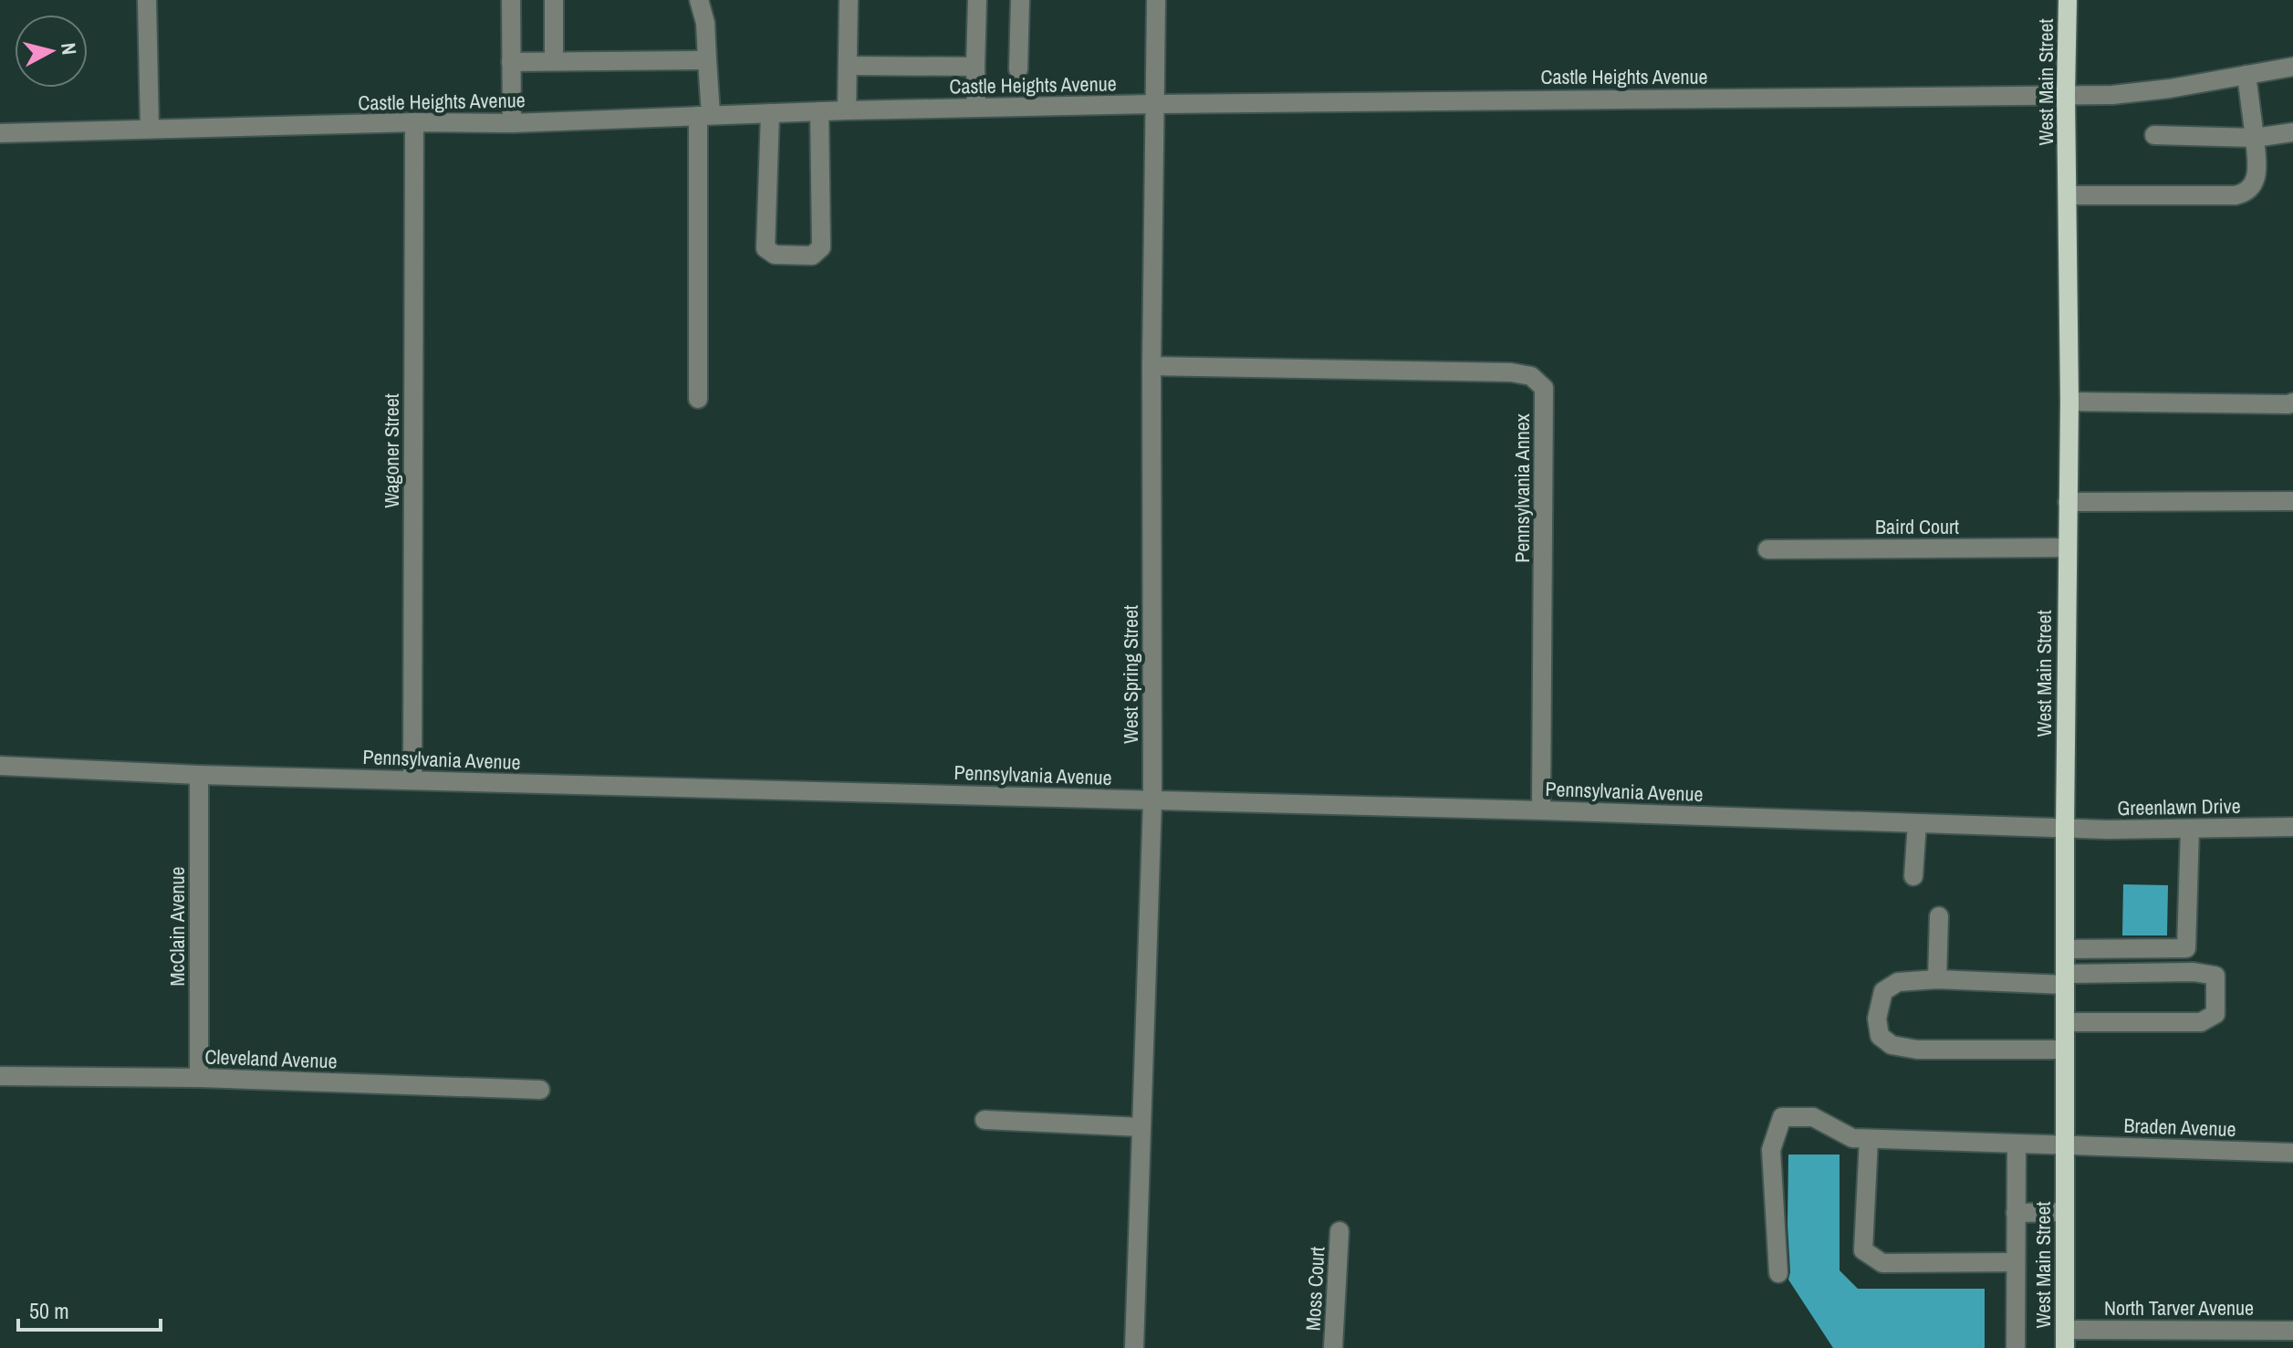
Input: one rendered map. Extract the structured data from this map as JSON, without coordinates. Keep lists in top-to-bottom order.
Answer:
{
  "streets": {
    "main road": ["West Main Street"],
    "street": [
      "Castle Heights Avenue",
      "Wagoner Street",
      "Pennsylvania Annex",
      "Baird Court",
      "West Spring Street",
      "Pennsylvania Avenue",
      "Greenlawn Drive",
      "McClain Avenue",
      "Cleveland Avenue",
      "Braden Avenue",
      "Moss Court",
      "North Tarver Avenue"
    ]
  },
  "crossings": [
    ["Castle Heights Avenue", "West Main Street"],
    ["Castle Heights Avenue", "Wagoner Street"],
    ["Castle Heights Avenue", "West Spring Street"],
    ["West Main Street", "Baird Court"],
    ["West Main Street", "Pennsylvania Avenue"],
    ["West Main Street", "Greenlawn Drive"],
    ["West Main Street", "Braden Avenue"],
    ["West Main Street", "North Tarver Avenue"],
    ["Wagoner Street", "Pennsylvania Avenue"],
    ["Pennsylvania Annex", "West Spring Street"],
    ["Pennsylvania Annex", "Pennsylvania Avenue"],
    ["West Spring Street", "Pennsylvania Avenue"],
    ["Pennsylvania Avenue", "Greenlawn Drive"],
    ["Pennsylvania Avenue", "McClain Avenue"],
    ["McClain Avenue", "Cleveland Avenue"]
  ],
  "scale_bar": "50 m",
  "north": "right"
}
